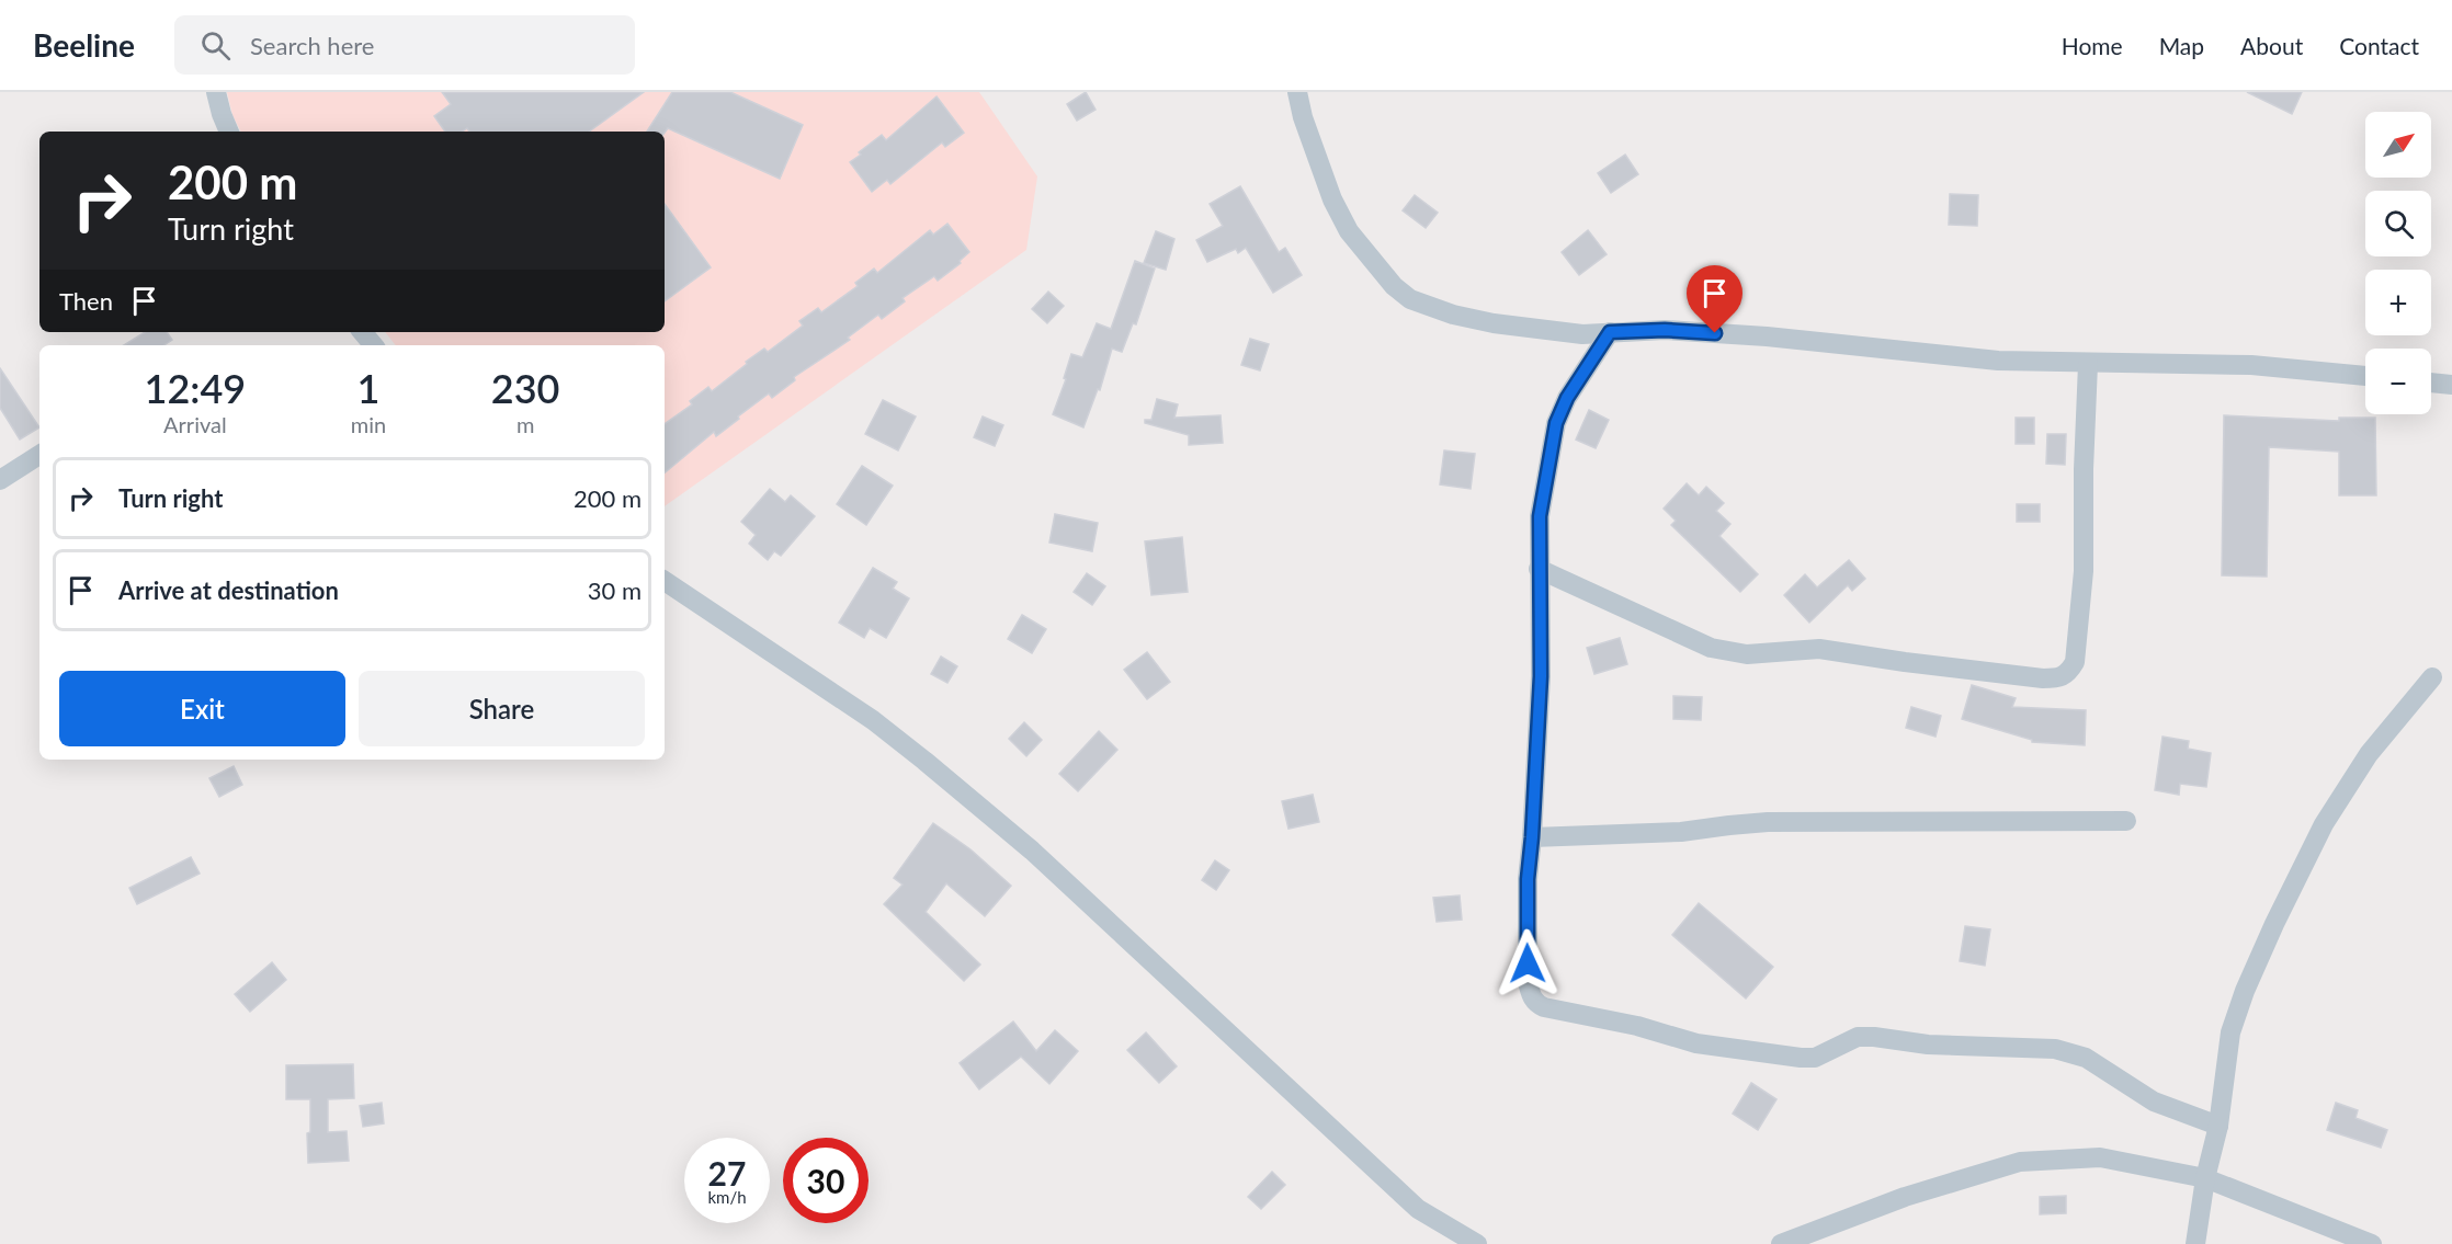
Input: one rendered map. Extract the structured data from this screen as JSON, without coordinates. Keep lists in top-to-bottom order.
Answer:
{
  "north": "top right",
  "page": {
    "header": "Beeline",
    "search": "Search here",
    "nav": [
      "Home",
      "Map",
      "About",
      "Contact"
    ],
    "map_buttons": ["+", "−"],
    "turn": ["200 m", "Turn right"],
    "then": "Then",
    "eta": [
      "12:49",
      "Arrival",
      "1",
      "min",
      "230",
      "m"
    ],
    "list": [
      {
        "name": "Turn right",
        "value": "200 m"
      },
      {
        "name": "Arrive at destination",
        "value": "30 m"
      }
    ],
    "buttons": ["Exit", "Share"],
    "speed": "27 km/h",
    "limit": "30"
  }
}
